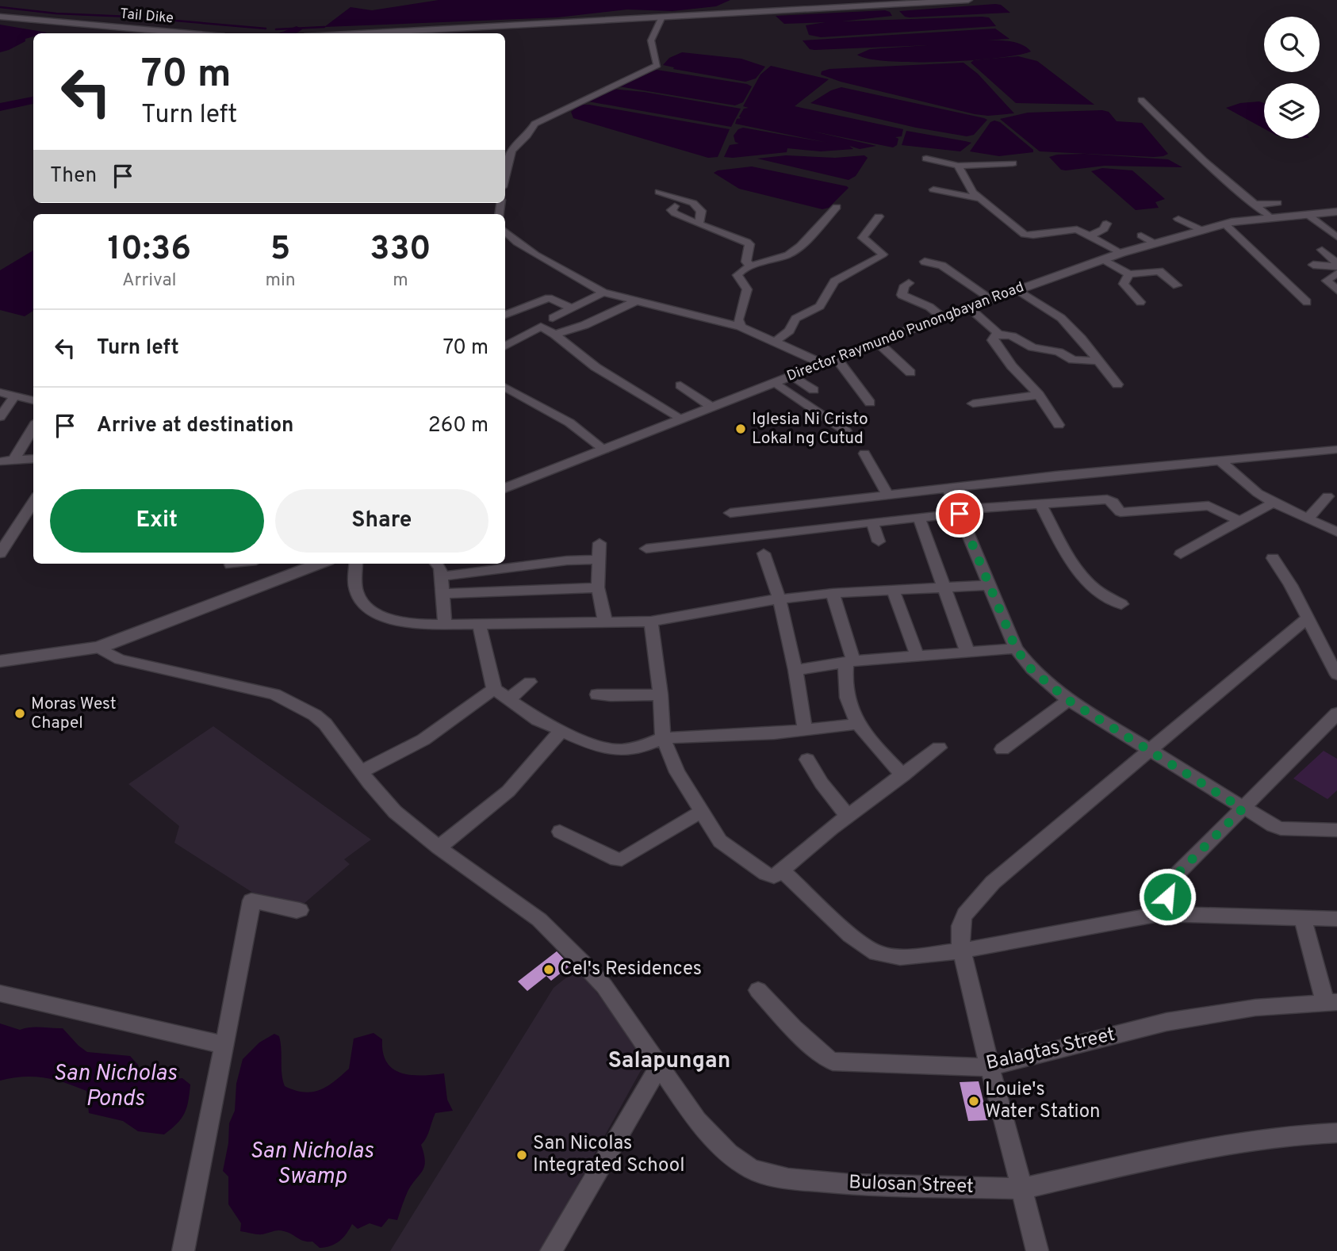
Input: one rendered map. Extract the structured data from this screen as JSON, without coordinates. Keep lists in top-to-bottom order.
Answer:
{
  "streets": {
    "street": [
      "Tail Dike",
      "Director Raymundo Punongbayan Road",
      "Balagtas Street",
      "Bulosan Street"
    ]
  },
  "districts": ["Salapungan"],
  "water": ["San Nicholas Ponds", "San Nicholas Swamp"],
  "places": [
    "Iglesia Ni Cristo Lokal ng Cutud",
    "Moras West Chapel",
    "Cel's Residences",
    "Louie's Water Station",
    "San Nicolas Integrated School"
  ],
  "page": {
    "turn": ["70 m", "Turn left"],
    "then": "Then",
    "eta": [
      "10:36",
      "Arrival",
      "5",
      "min",
      "330",
      "m"
    ],
    "list": [
      {
        "name": "Turn left",
        "value": "70 m"
      },
      {
        "name": "Arrive at destination",
        "value": "260 m"
      }
    ],
    "buttons": ["Exit", "Share"]
  }
}
